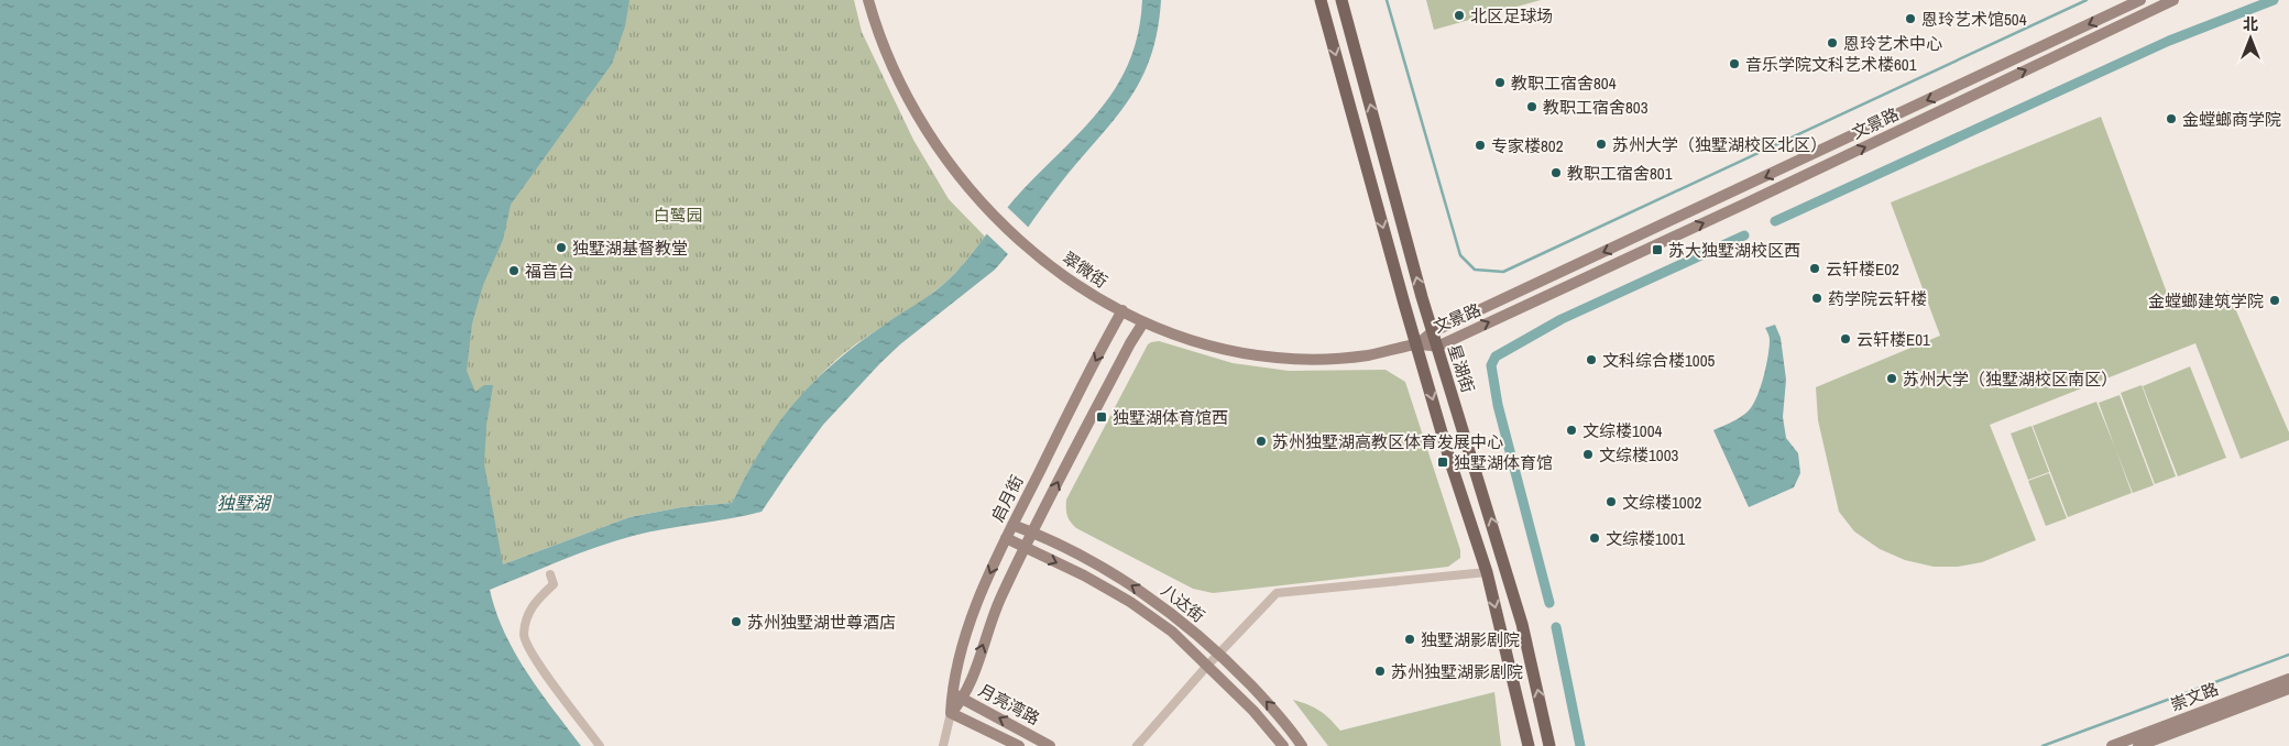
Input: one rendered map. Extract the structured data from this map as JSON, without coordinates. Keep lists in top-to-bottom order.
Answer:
{
  "streets": {
    "main road": ["星湖街"],
    "street": [
      "文景路",
      "翠微街",
      "启月街",
      "八达街",
      "崇文路",
      "月亮湾路"
    ]
  },
  "crossings": [
    ["文景路", "翠微街"],
    ["文景路", "星湖街"],
    ["翠微街", "启月街"],
    ["启月街", "八达街"],
    ["启月街", "月亮湾路"]
  ],
  "water": ["独墅湖"],
  "parks": ["白鹭园"],
  "places": {
    "other": [
      "北区足球场",
      "恩玲艺术馆504",
      "恩玲艺术中心",
      "音乐学院文科艺术楼601",
      "教职工宿舍804",
      "教职工宿舍803",
      "金螳螂商学院",
      "苏州大学（独墅湖校区北区）",
      "专家楼802",
      "教职工宿舍801",
      "独墅湖基督教堂",
      "云轩楼E02",
      "福音台",
      "药学院云轩楼",
      "金螳螂建筑学院",
      "云轩楼E01",
      "文科综合楼1005",
      "苏州大学（独墅湖校区南区）",
      "文综楼1004",
      "苏州独墅湖高教区体育发展中心",
      "文综楼1003",
      "文综楼1002",
      "文综楼1001",
      "苏州独墅湖世尊酒店",
      "独墅湖影剧院",
      "苏州独墅湖影剧院"
    ],
    "transit": ["苏大独墅湖校区西", "独墅湖体育馆西", "独墅湖体育馆"]
  },
  "north": "top"
}
